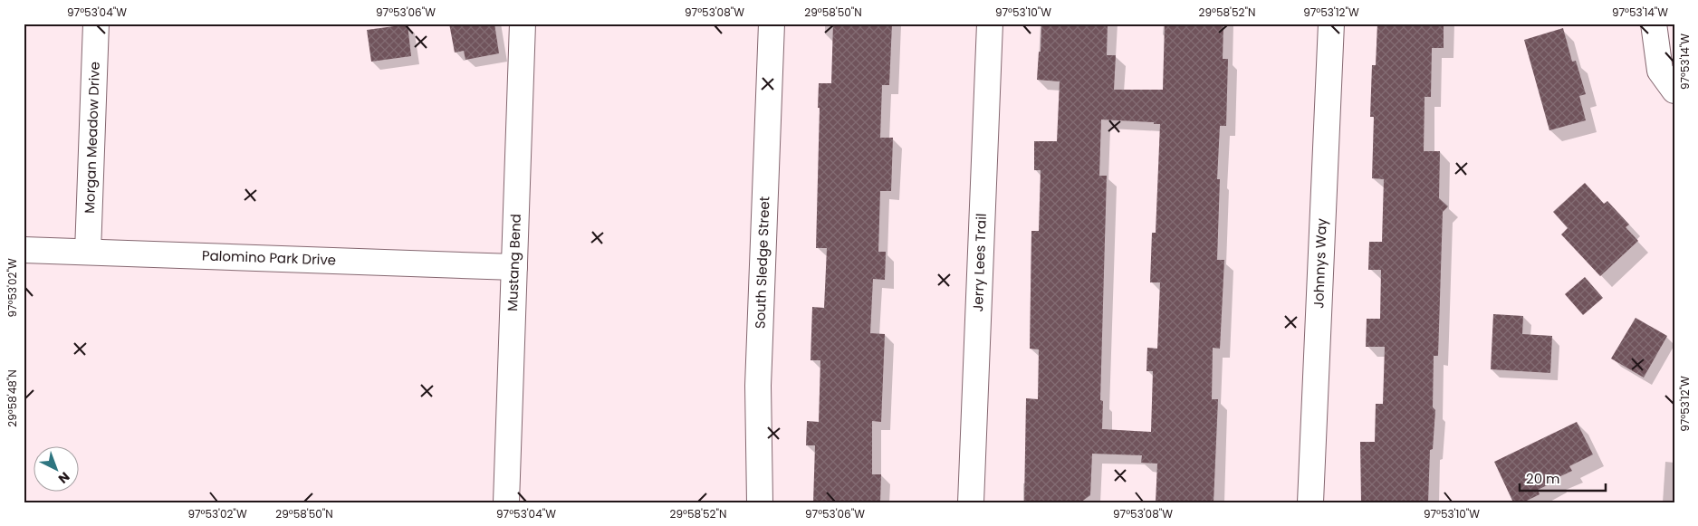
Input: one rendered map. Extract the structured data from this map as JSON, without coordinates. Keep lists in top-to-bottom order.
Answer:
{
  "streets": {
    "street": [
      "Morgan Meadow Drive",
      "Palomino Park Drive",
      "Mustang Bend",
      "South Sledge Street",
      "Jerry Lees Trail",
      "Johnnys Way"
    ]
  },
  "crossings": [
    ["Morgan Meadow Drive", "Palomino Park Drive"],
    ["Palomino Park Drive", "Mustang Bend"]
  ],
  "scale_bar": "20 m",
  "north": "bottom right",
  "coordinates": [
    "97°53'04\"W",
    "97°53'06\"W",
    "97°53'08\"W",
    "29°58'50\"N",
    "97°53'10\"W",
    "29°58'52\"N",
    "97°53'12\"W",
    "97°53'14\"W",
    "97°53'02\"W",
    "29°58'48\"N"
  ]
}
